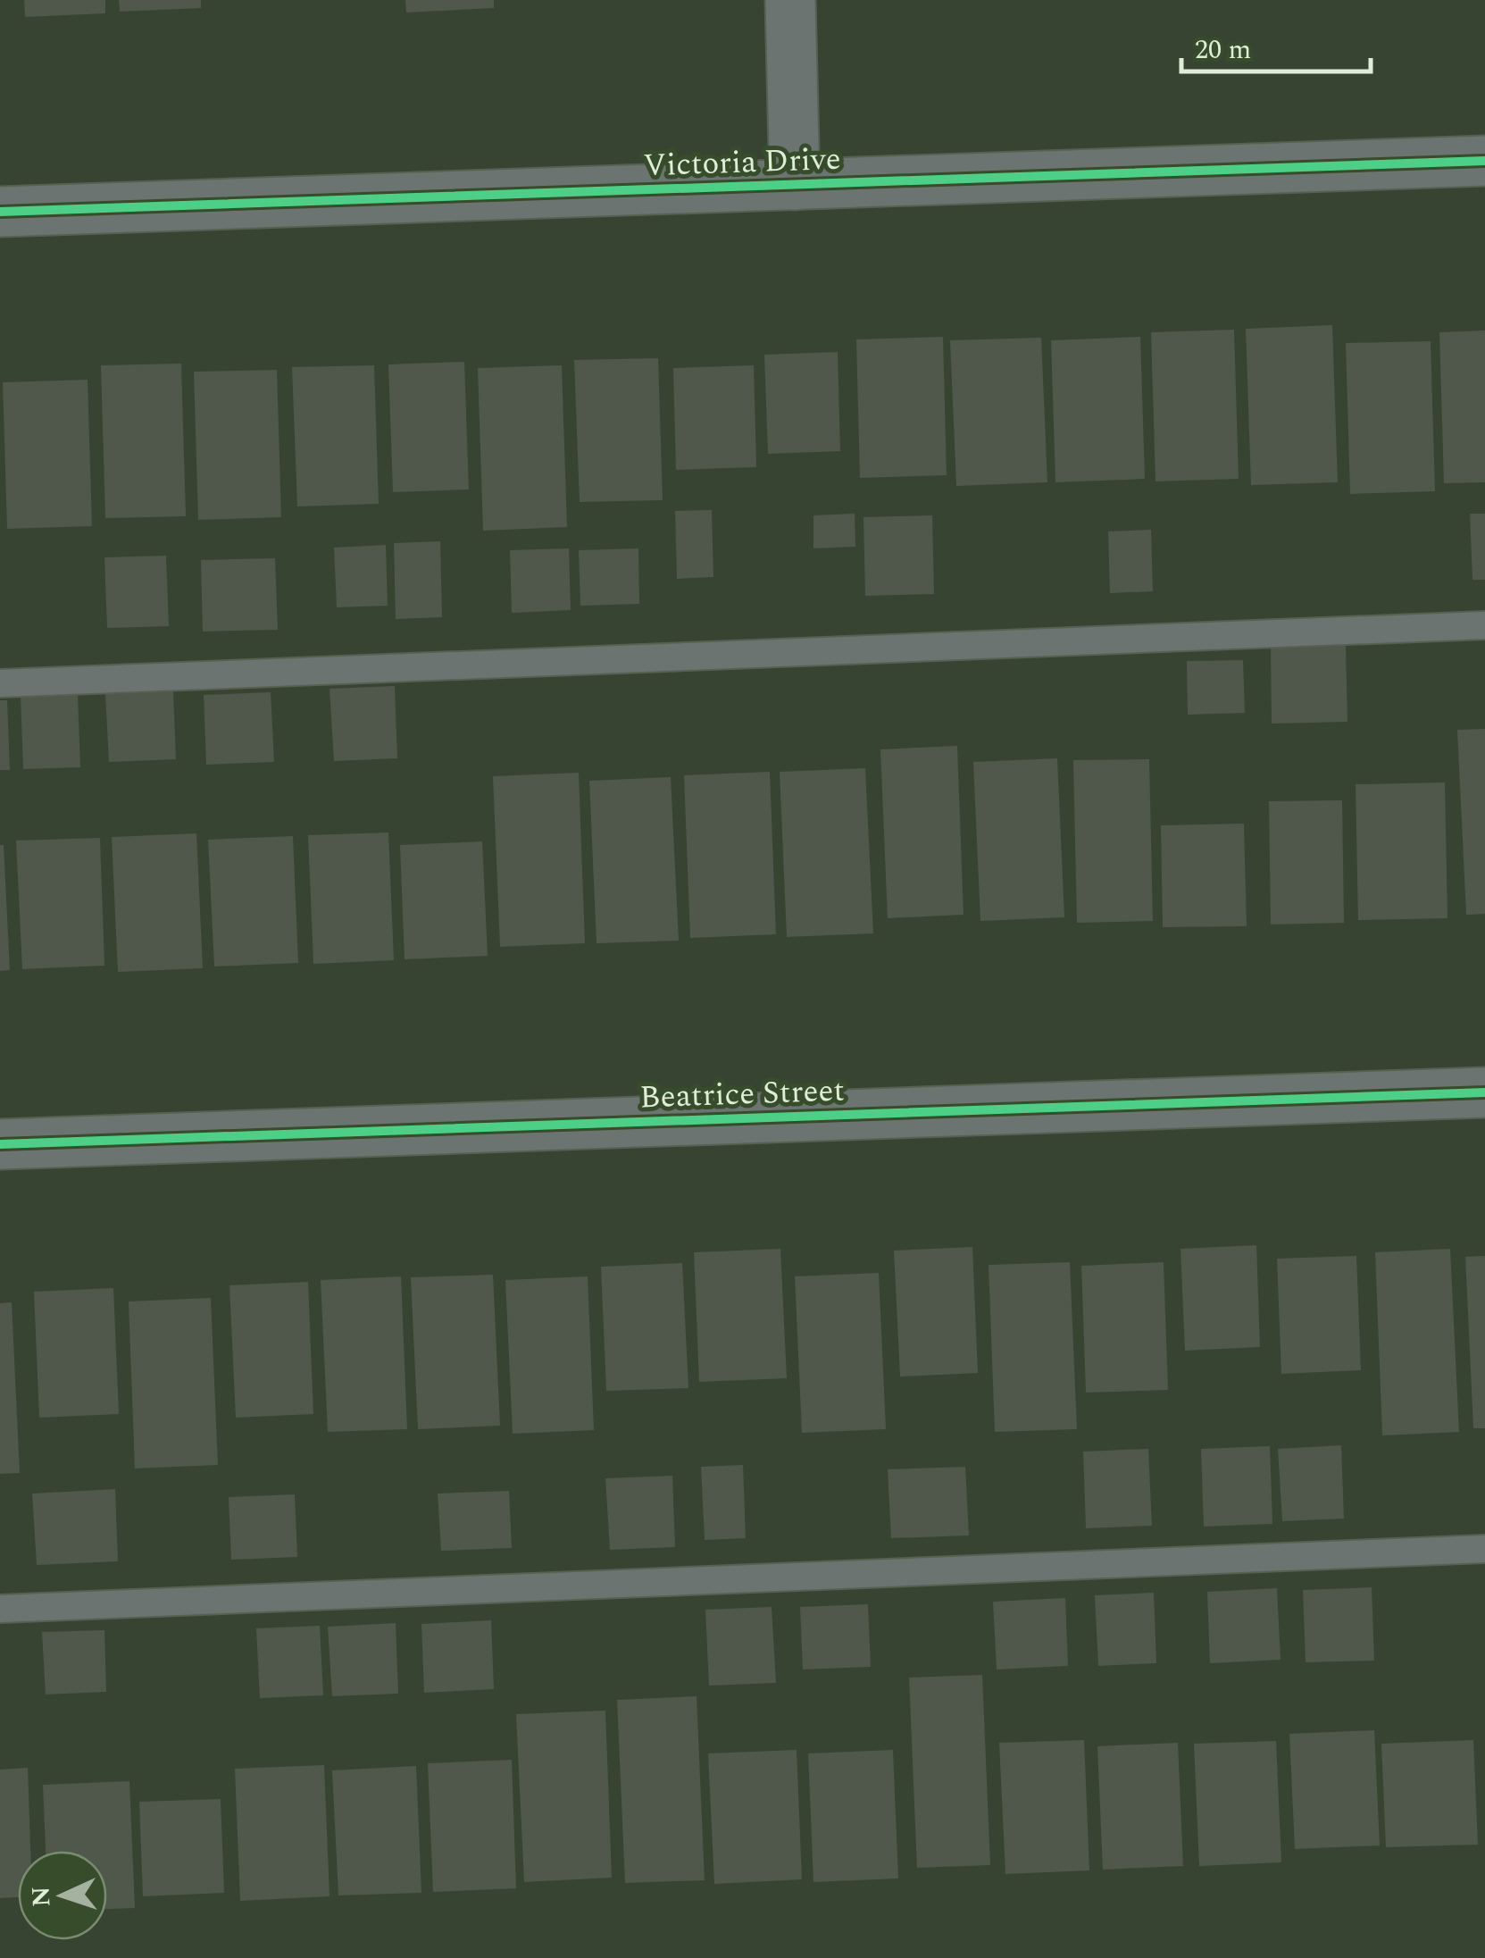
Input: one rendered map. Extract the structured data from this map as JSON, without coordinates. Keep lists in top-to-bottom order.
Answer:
{
  "streets": {
    "street": ["Victoria Drive", "Beatrice Street"]
  },
  "scale_bar": "20 m",
  "north": "left"
}
